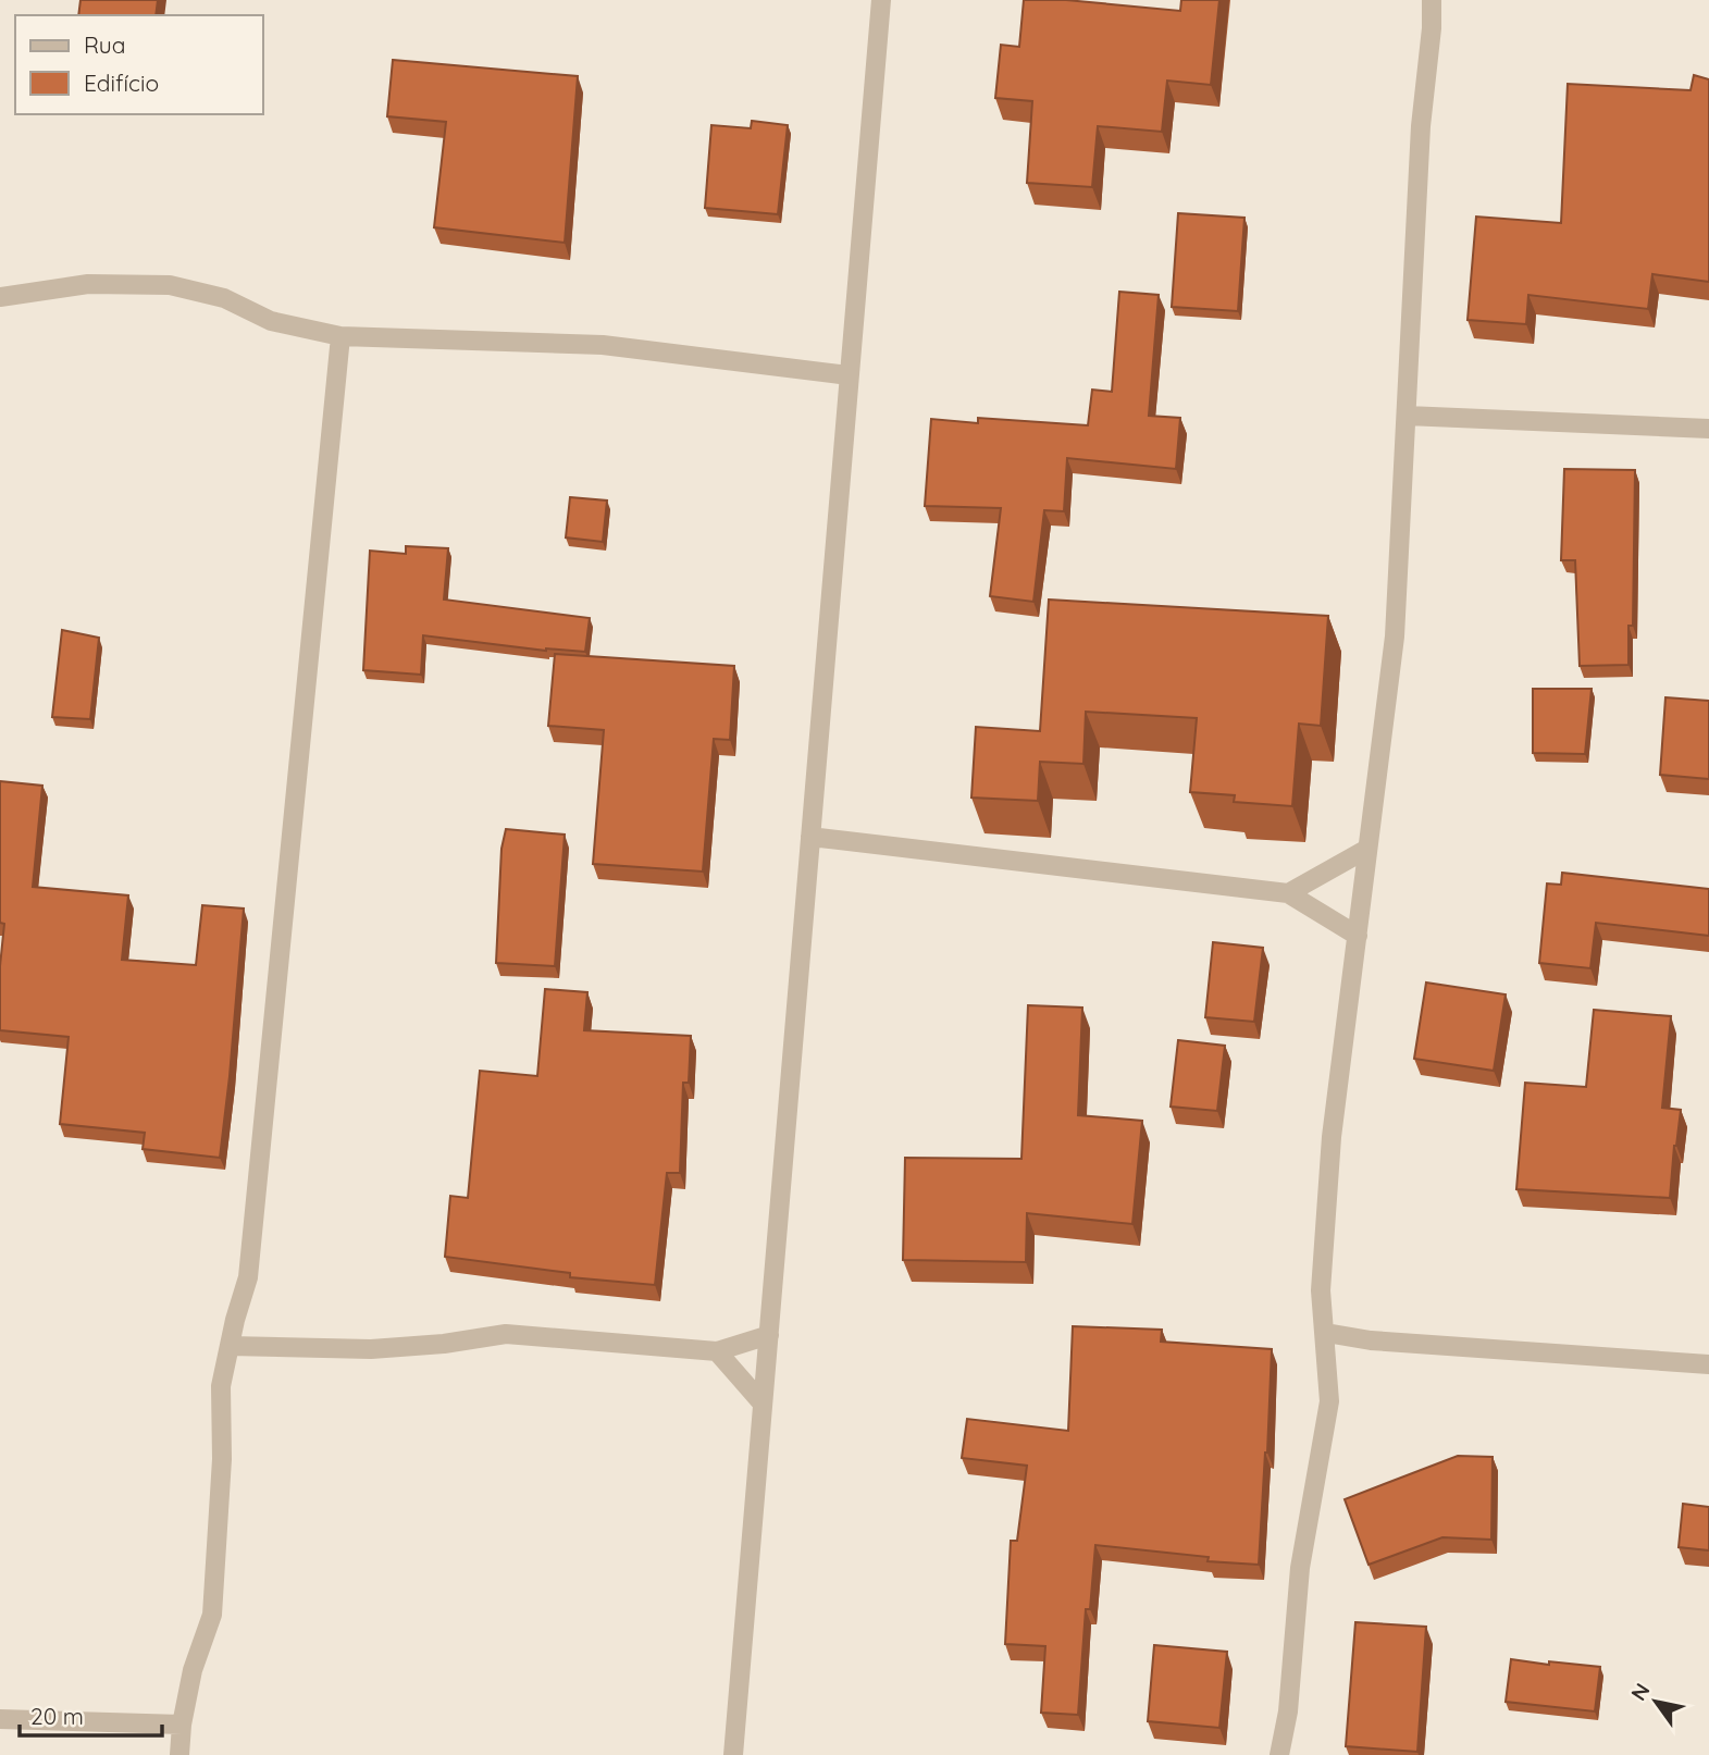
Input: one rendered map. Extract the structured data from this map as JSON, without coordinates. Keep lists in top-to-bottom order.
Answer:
{
  "legend": ["Rua", "Edifício"],
  "scale_bar": "20 m",
  "north": "top left"
}
